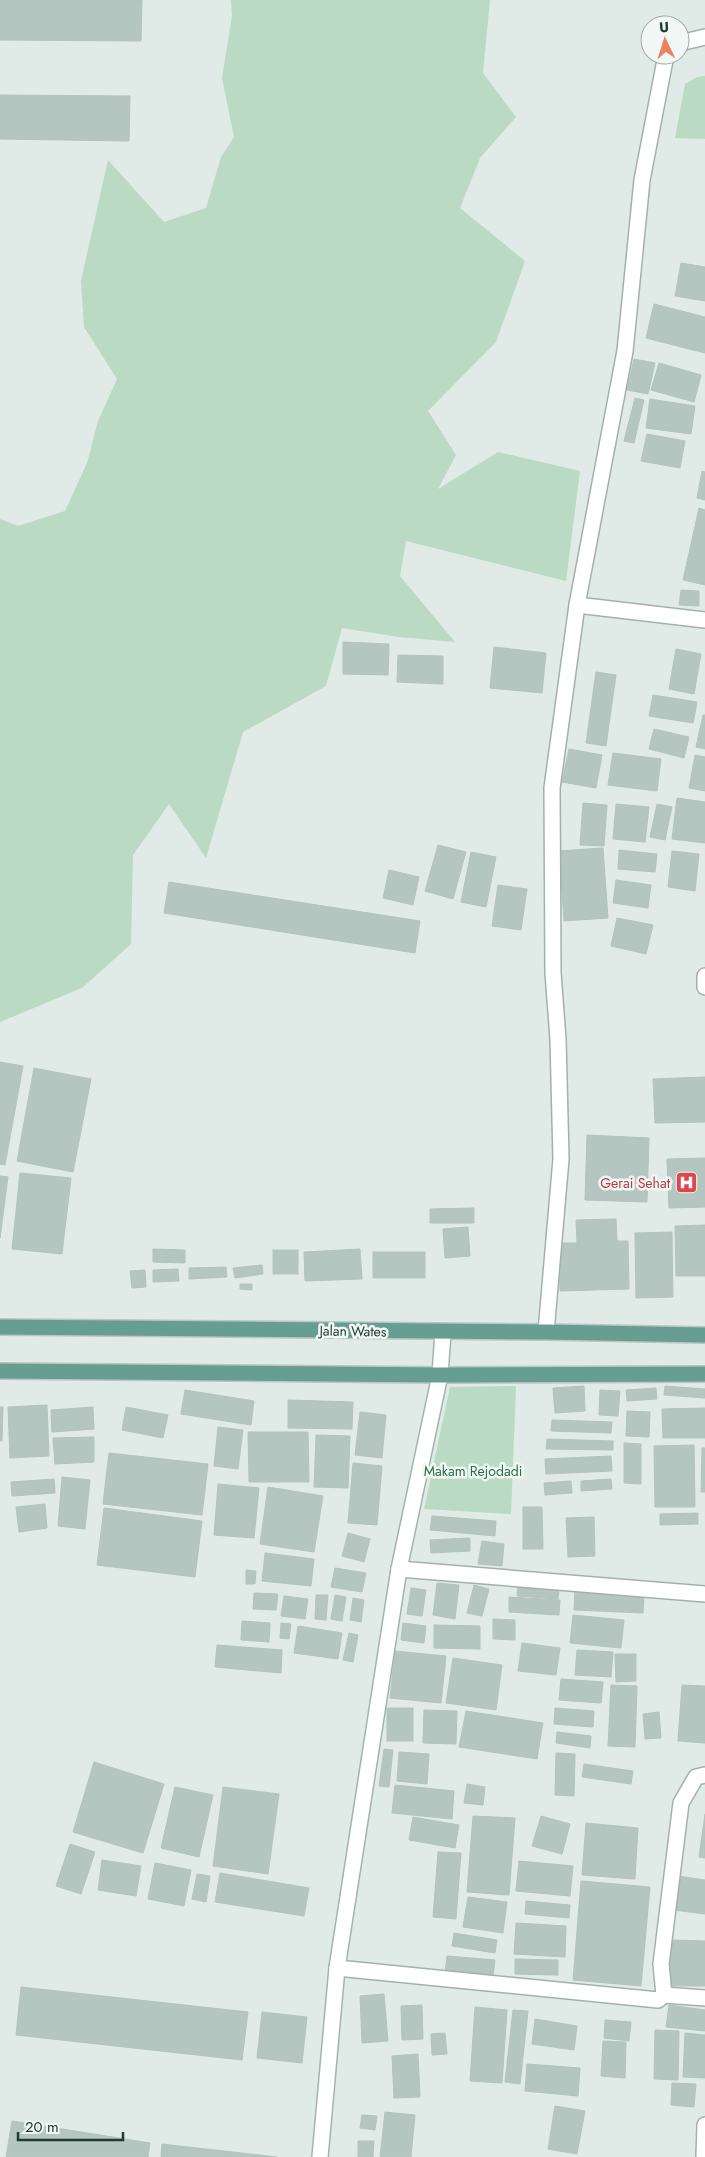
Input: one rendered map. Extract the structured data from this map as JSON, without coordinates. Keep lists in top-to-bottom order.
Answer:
{
  "streets": {
    "main road": ["Jalan Wates"]
  },
  "parks": ["Makam Rejodadi"],
  "places": {
    "hospital": ["Gerai Sehat"]
  },
  "scale_bar": "20 m",
  "north": "top"
}
